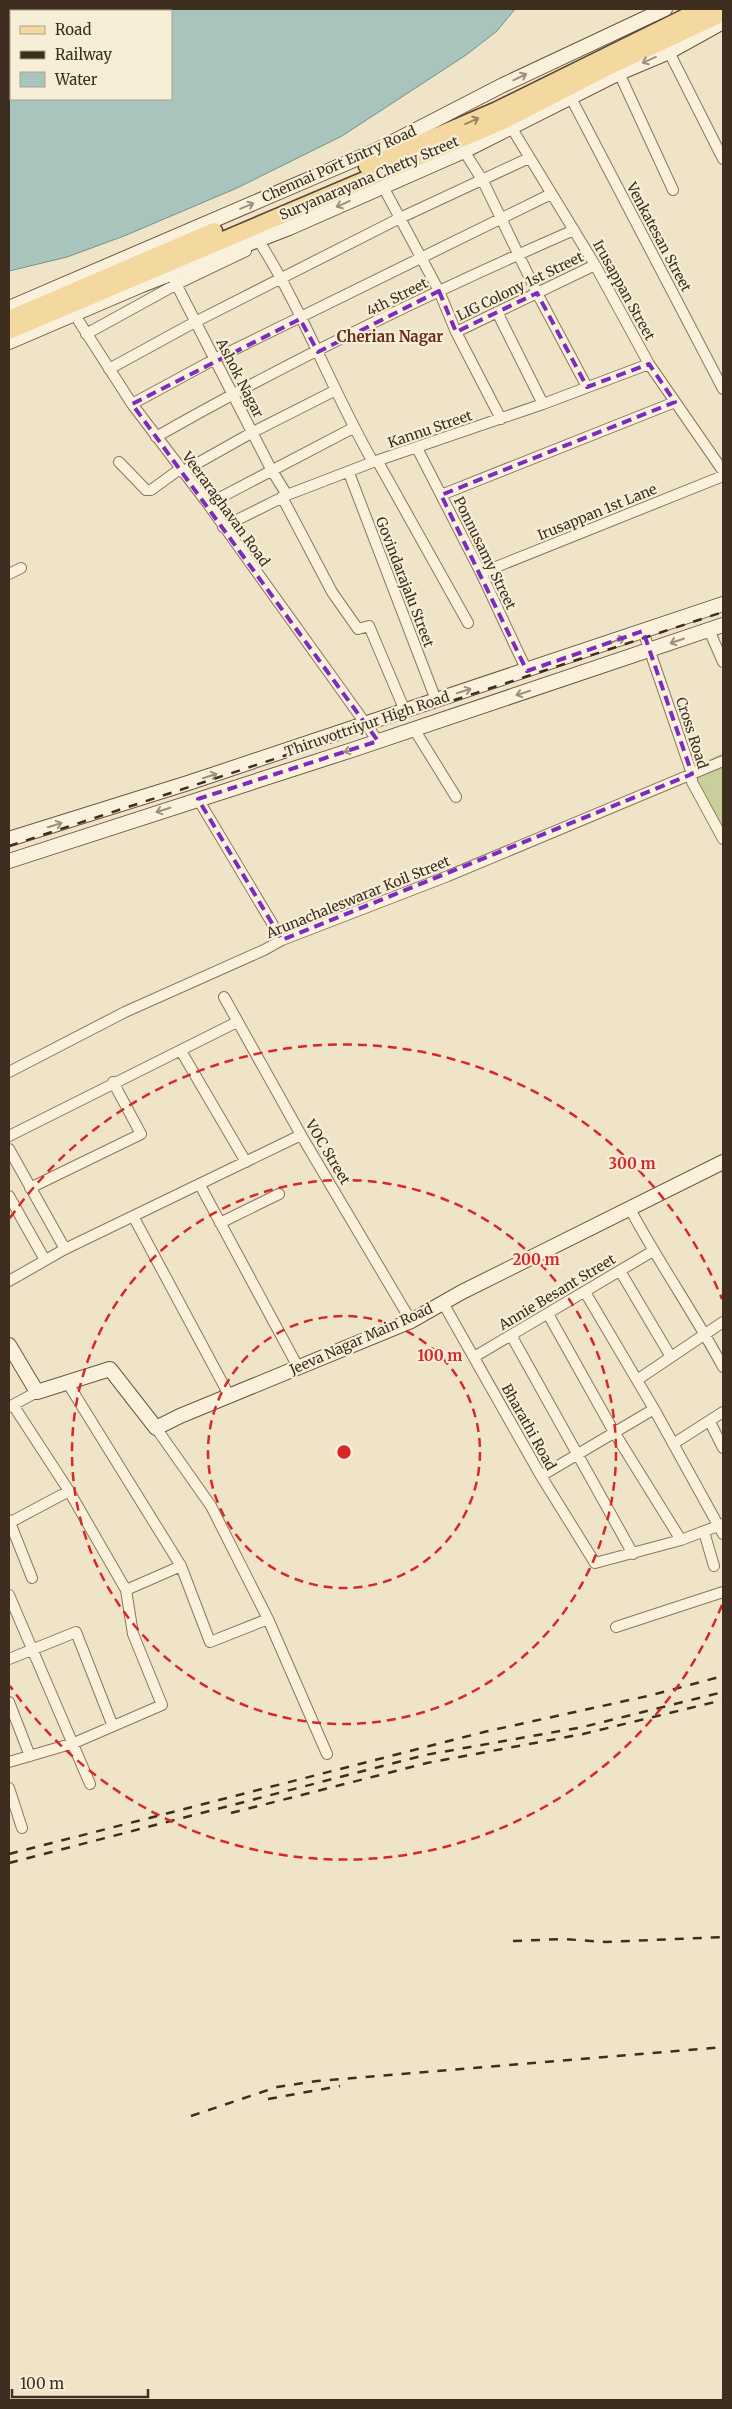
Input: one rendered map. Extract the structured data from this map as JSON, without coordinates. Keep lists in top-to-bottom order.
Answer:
{
  "streets": {
    "main road": ["Suryanarayana Chetty Street"],
    "street": [
      "Chennai Port Entry Road",
      "Venkatesan Street",
      "LIG Colony 1st Street",
      "Irusappan Street",
      "4th Street",
      "Ashok Nagar",
      "Kannu Street",
      "Veeraraghavan Road",
      "Irusappan 1st Lane",
      "Ponnusamy Street",
      "Govindarajalu Street",
      "Thiruvottriyur High Road",
      "Cross Road",
      "Arunachaleswarar Koil Street",
      "VOC Street",
      "Annie Besant Street",
      "Jeeva Nagar Main Road",
      "Bharathi Road"
    ]
  },
  "crossings": [
    ["Suryanarayana Chetty Street", "Irusappan Street"],
    ["Suryanarayana Chetty Street", "Veeraraghavan Road"],
    ["LIG Colony 1st Street", "Irusappan Street"],
    ["Irusappan Street", "4th Street"],
    ["Irusappan Street", "Kannu Street"],
    ["4th Street", "Ashok Nagar"],
    ["4th Street", "Veeraraghavan Road"],
    ["Ashok Nagar", "Kannu Street"],
    ["Ashok Nagar", "Thiruvottriyur High Road"],
    ["Kannu Street", "Veeraraghavan Road"],
    ["Kannu Street", "Ponnusamy Street"],
    ["Kannu Street", "Govindarajalu Street"],
    ["Veeraraghavan Road", "Thiruvottriyur High Road"],
    ["Irusappan 1st Lane", "Ponnusamy Street"],
    ["Ponnusamy Street", "Thiruvottriyur High Road"],
    ["Govindarajalu Street", "Thiruvottriyur High Road"],
    ["Thiruvottriyur High Road", "Cross Road"],
    ["Cross Road", "Arunachaleswarar Koil Street"],
    ["VOC Street", "Jeeva Nagar Main Road"],
    ["Annie Besant Street", "Bharathi Road"],
    ["Jeeva Nagar Main Road", "Bharathi Road"]
  ],
  "districts": ["Cherian Nagar"],
  "legend": ["Road", "Railway", "Water"],
  "scale_bar": "100 m",
  "rings": ["300 m", "200 m", "100 m"]
}
